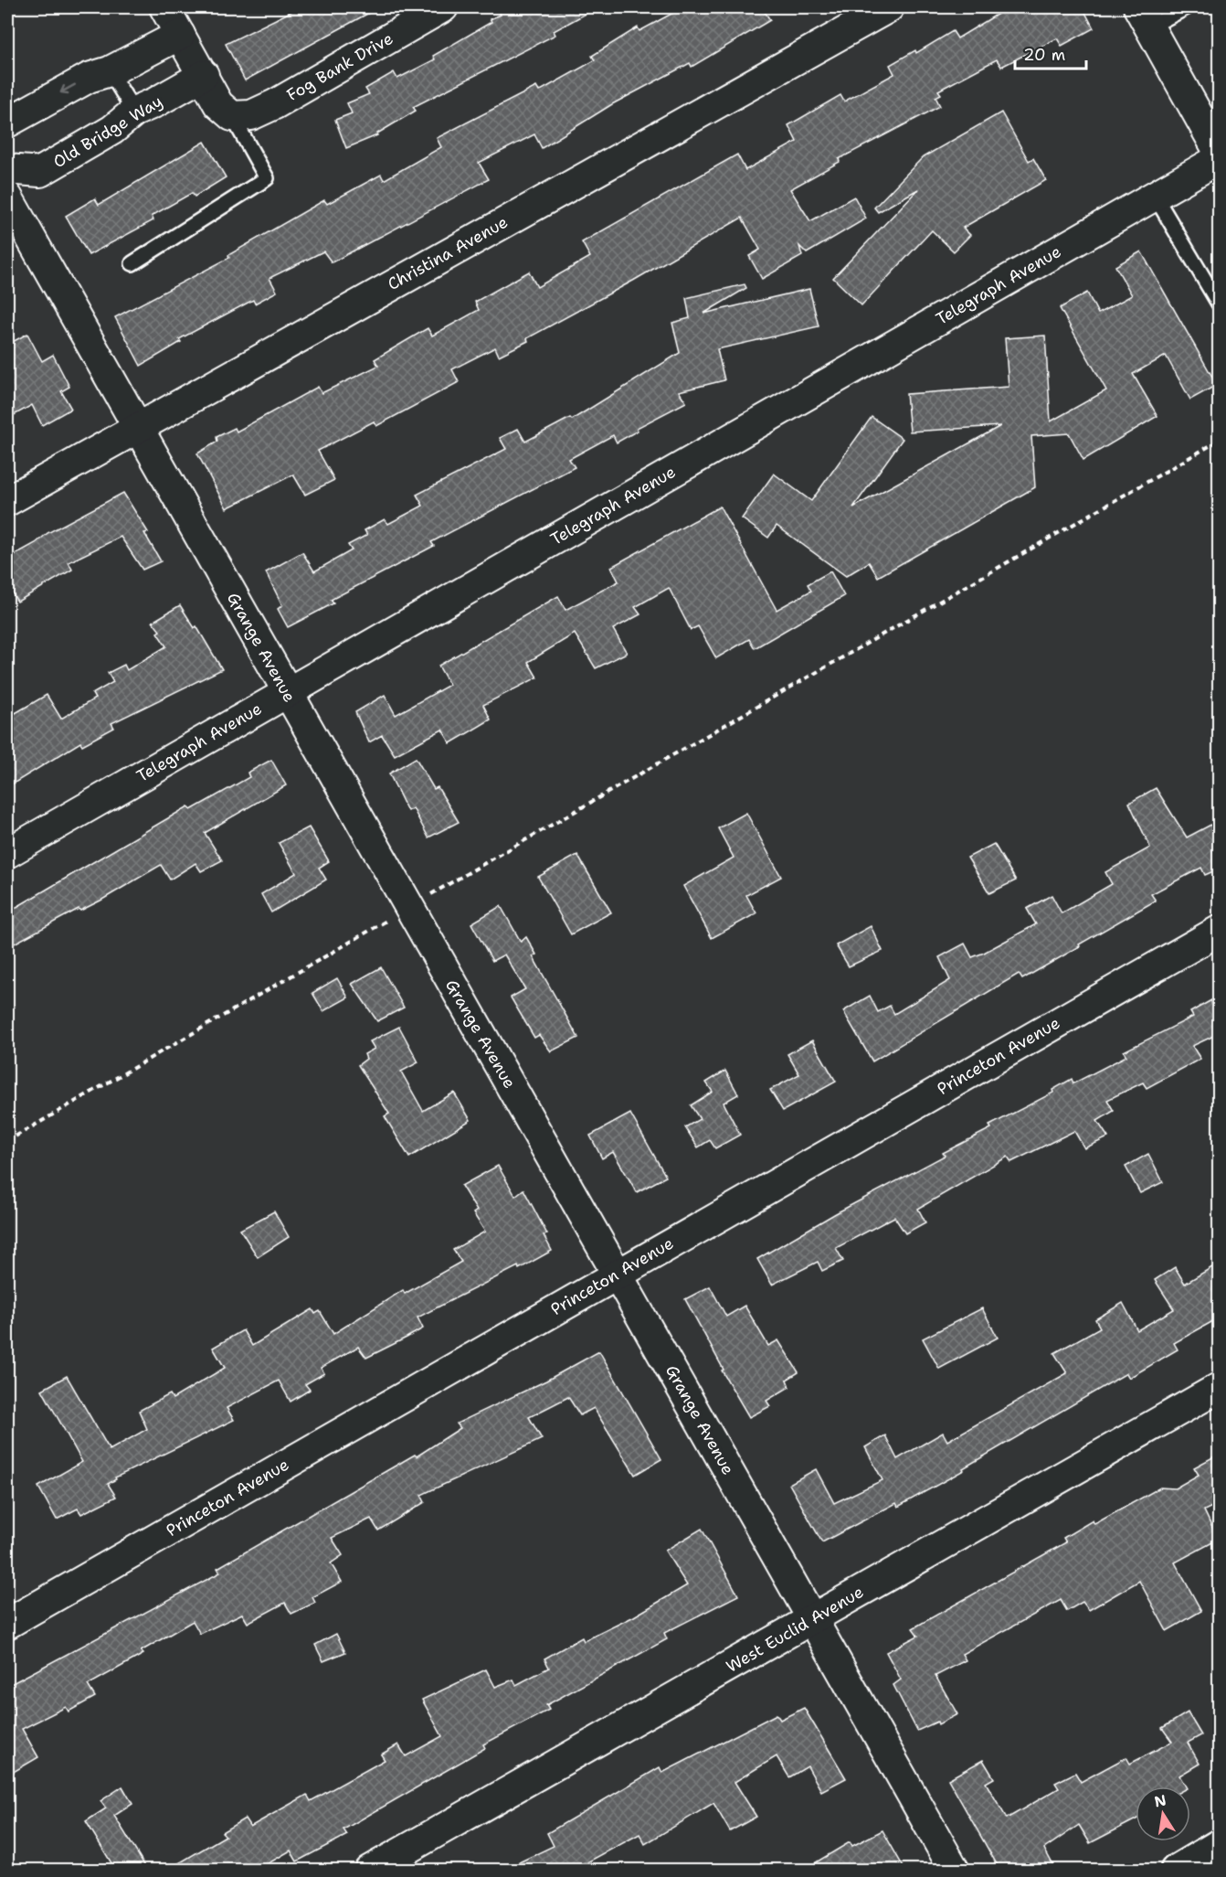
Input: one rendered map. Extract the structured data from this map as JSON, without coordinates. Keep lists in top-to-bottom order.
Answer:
{
  "streets": {
    "street": [
      "Fog Bank Drive",
      "Old Bridge Way",
      "Christina Avenue",
      "Telegraph Avenue",
      "Grange Avenue",
      "Princeton Avenue",
      "West Euclid Avenue"
    ]
  },
  "crossings": [
    ["Christina Avenue", "Grange Avenue"],
    ["Telegraph Avenue", "Grange Avenue"],
    ["Grange Avenue", "Princeton Avenue"],
    ["Grange Avenue", "West Euclid Avenue"]
  ],
  "scale_bar": "20 m",
  "north": "top"
}
